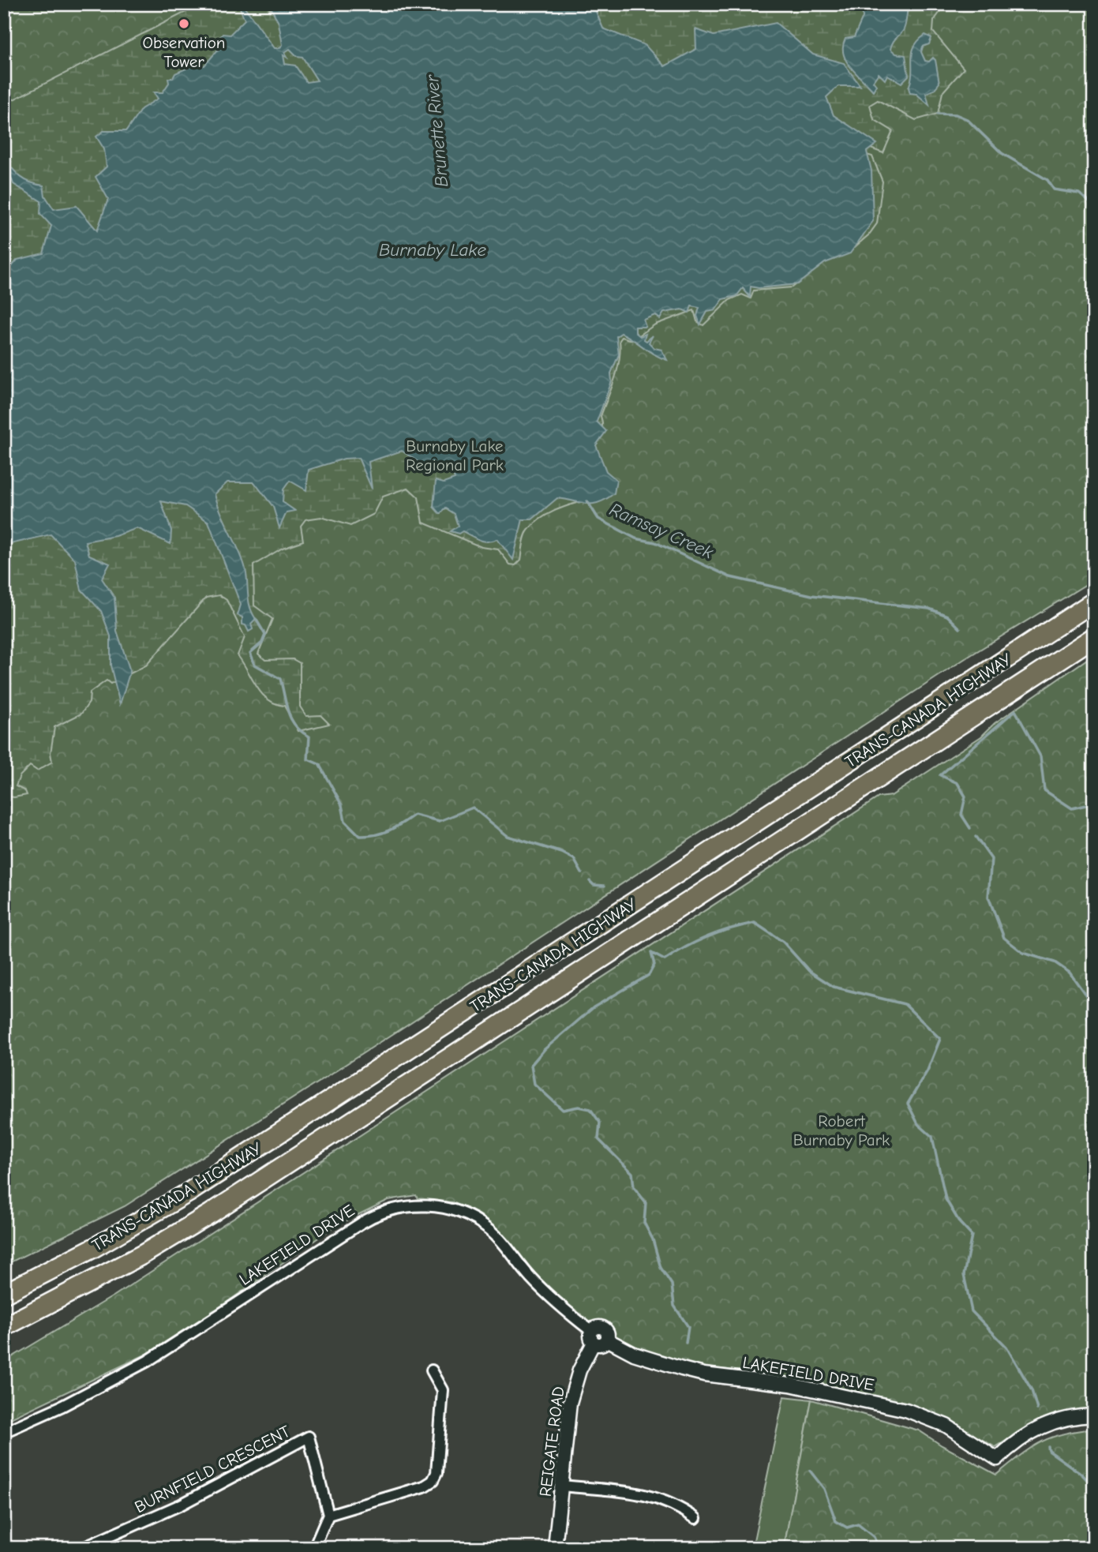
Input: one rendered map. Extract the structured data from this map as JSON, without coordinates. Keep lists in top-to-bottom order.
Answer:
{
  "streets": {
    "highway": ["TRANS-CANADA HIGHWAY"],
    "street": ["LAKEFIELD DRIVE", "REIGATE ROAD", "BURNFIELD CRESCENT"]
  },
  "crossings": [
    ["LAKEFIELD DRIVE", "REIGATE ROAD"]
  ],
  "water": ["Brunette River", "Burnaby Lake", "Ramsay Creek"],
  "parks": ["Burnaby Lake Regional Park", "Robert Burnaby Park"],
  "places": ["Observation Tower"]
}
